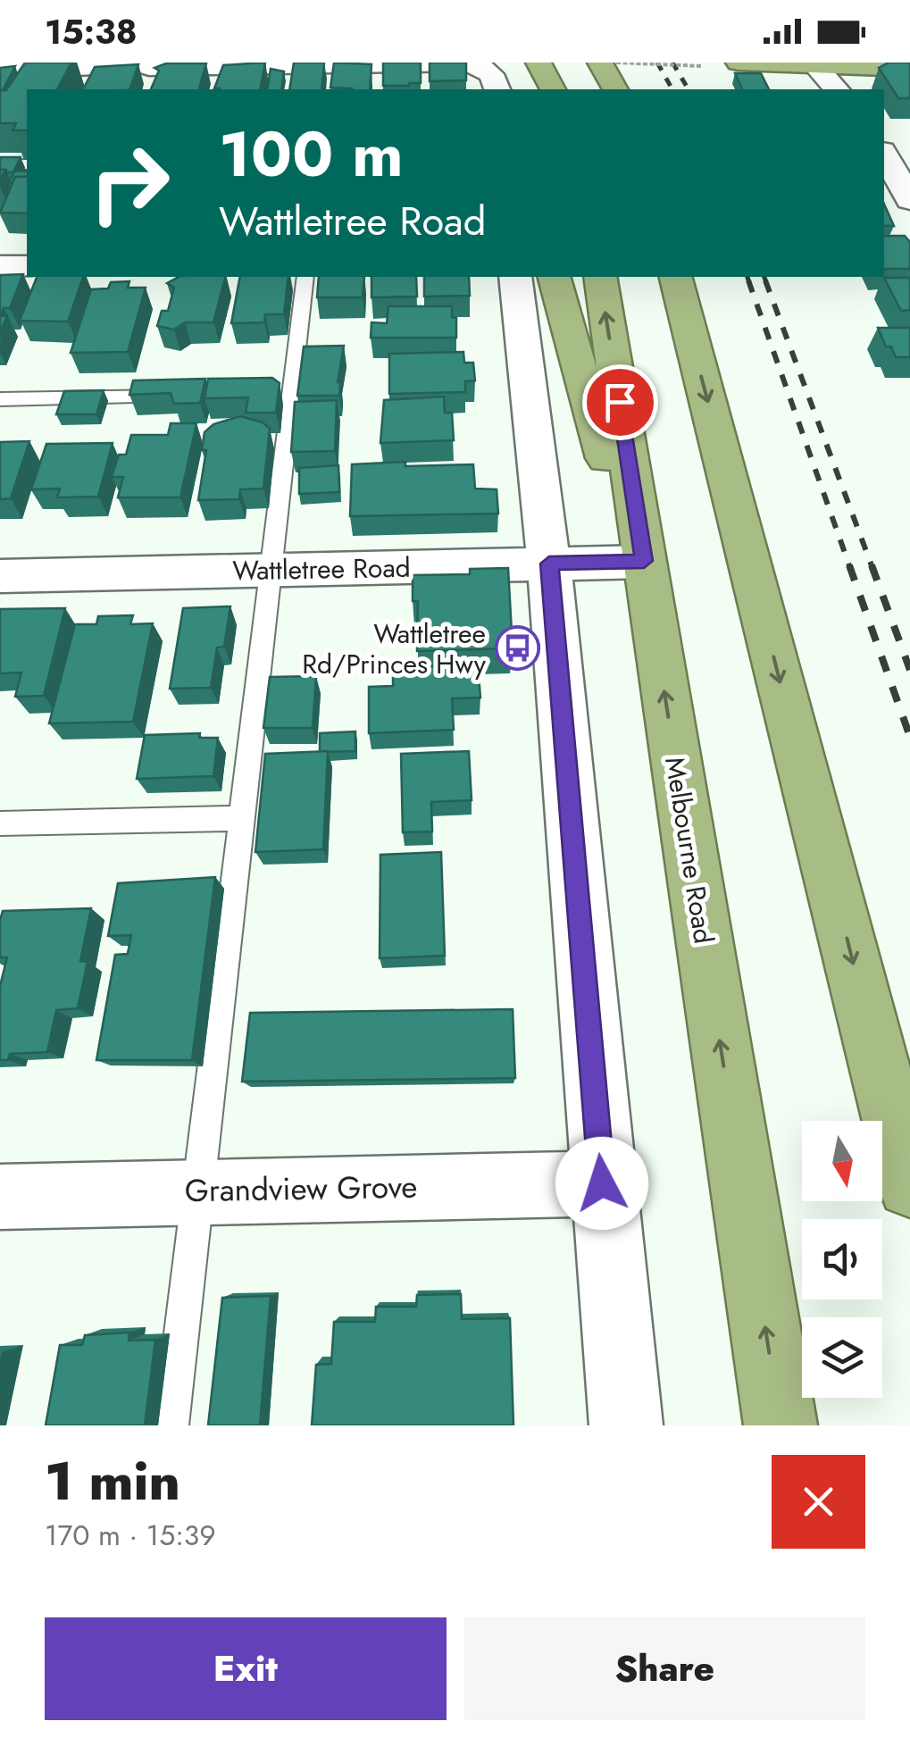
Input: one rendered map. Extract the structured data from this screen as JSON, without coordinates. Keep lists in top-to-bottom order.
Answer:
{
  "streets": {
    "highway": ["Melbourne Road"],
    "street": ["Wattletree Road", "Grandview Grove"]
  },
  "crossings": [
    ["Wattletree Road", "Melbourne Road"]
  ],
  "places": {
    "bus stop": ["Wattletree Rd/Princes Hwy"]
  },
  "north": "bottom",
  "page": {
    "status": "15:38",
    "turn": ["100 m", "Wattletree Road"],
    "heading": ["1 min", "170 m · 15:39"],
    "buttons": ["Exit", "Share"]
  }
}
